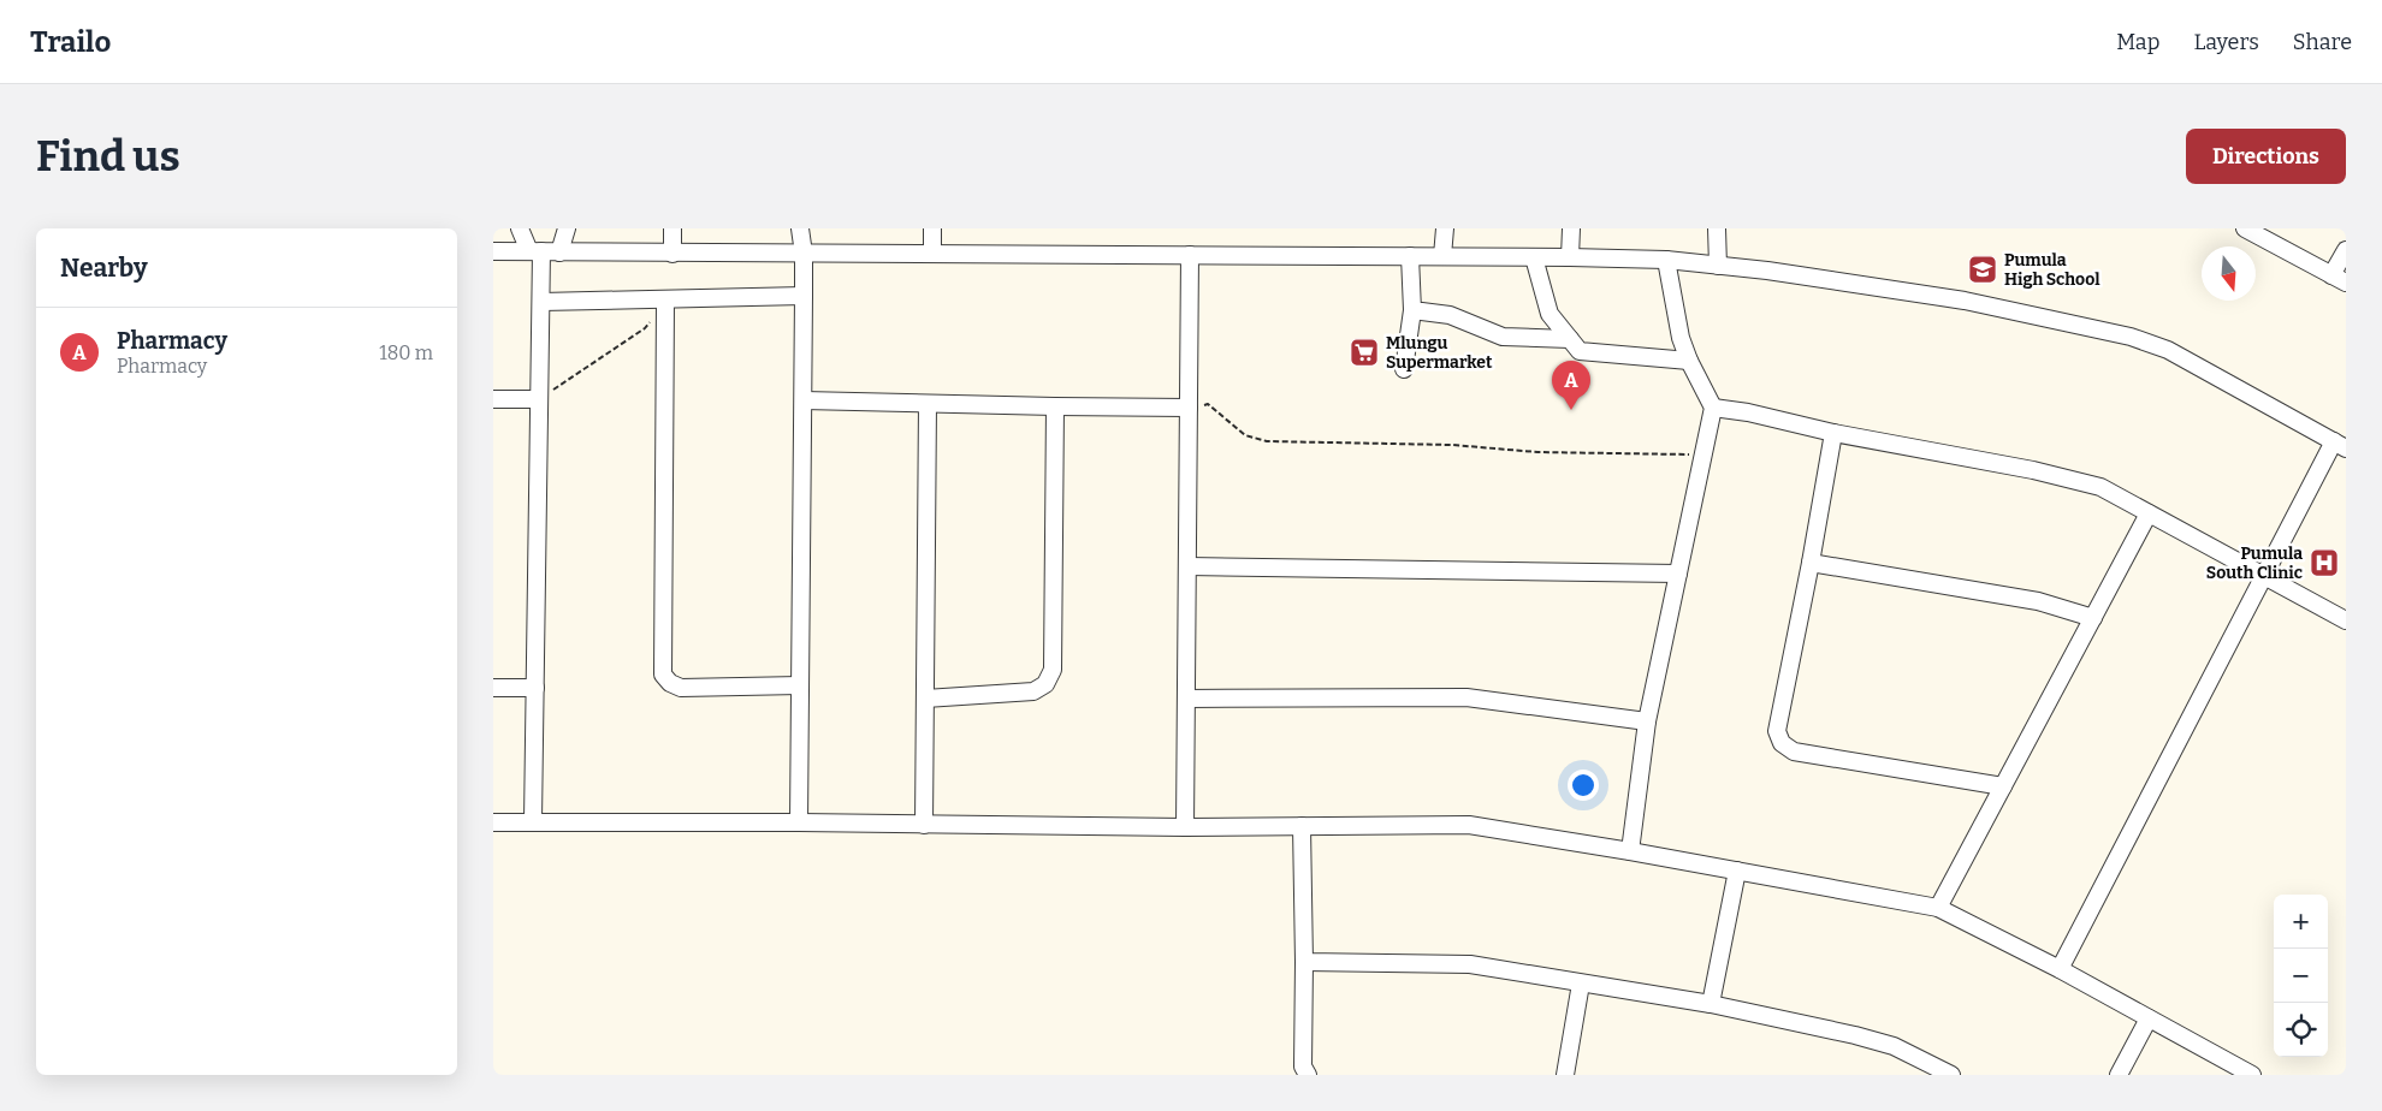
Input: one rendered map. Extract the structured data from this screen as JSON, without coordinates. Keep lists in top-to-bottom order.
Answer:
{
  "places": {
    "school or university": ["Pumula High School"],
    "supermarket": ["Mlungu Supermarket"],
    "hospital": ["Pumula South Clinic"]
  },
  "north": "bottom",
  "page": {
    "header": "Trailo",
    "nav": ["Map", "Layers", "Share"],
    "buttons": "Directions",
    "title": "Find us",
    "heading": "Nearby",
    "list": [
      {
        "mark": "A",
        "name": "Pharmacy",
        "note": "Pharmacy",
        "value": "180 m"
      }
    ],
    "pins": "A",
    "map_buttons": ["+", "−"]
  }
}
